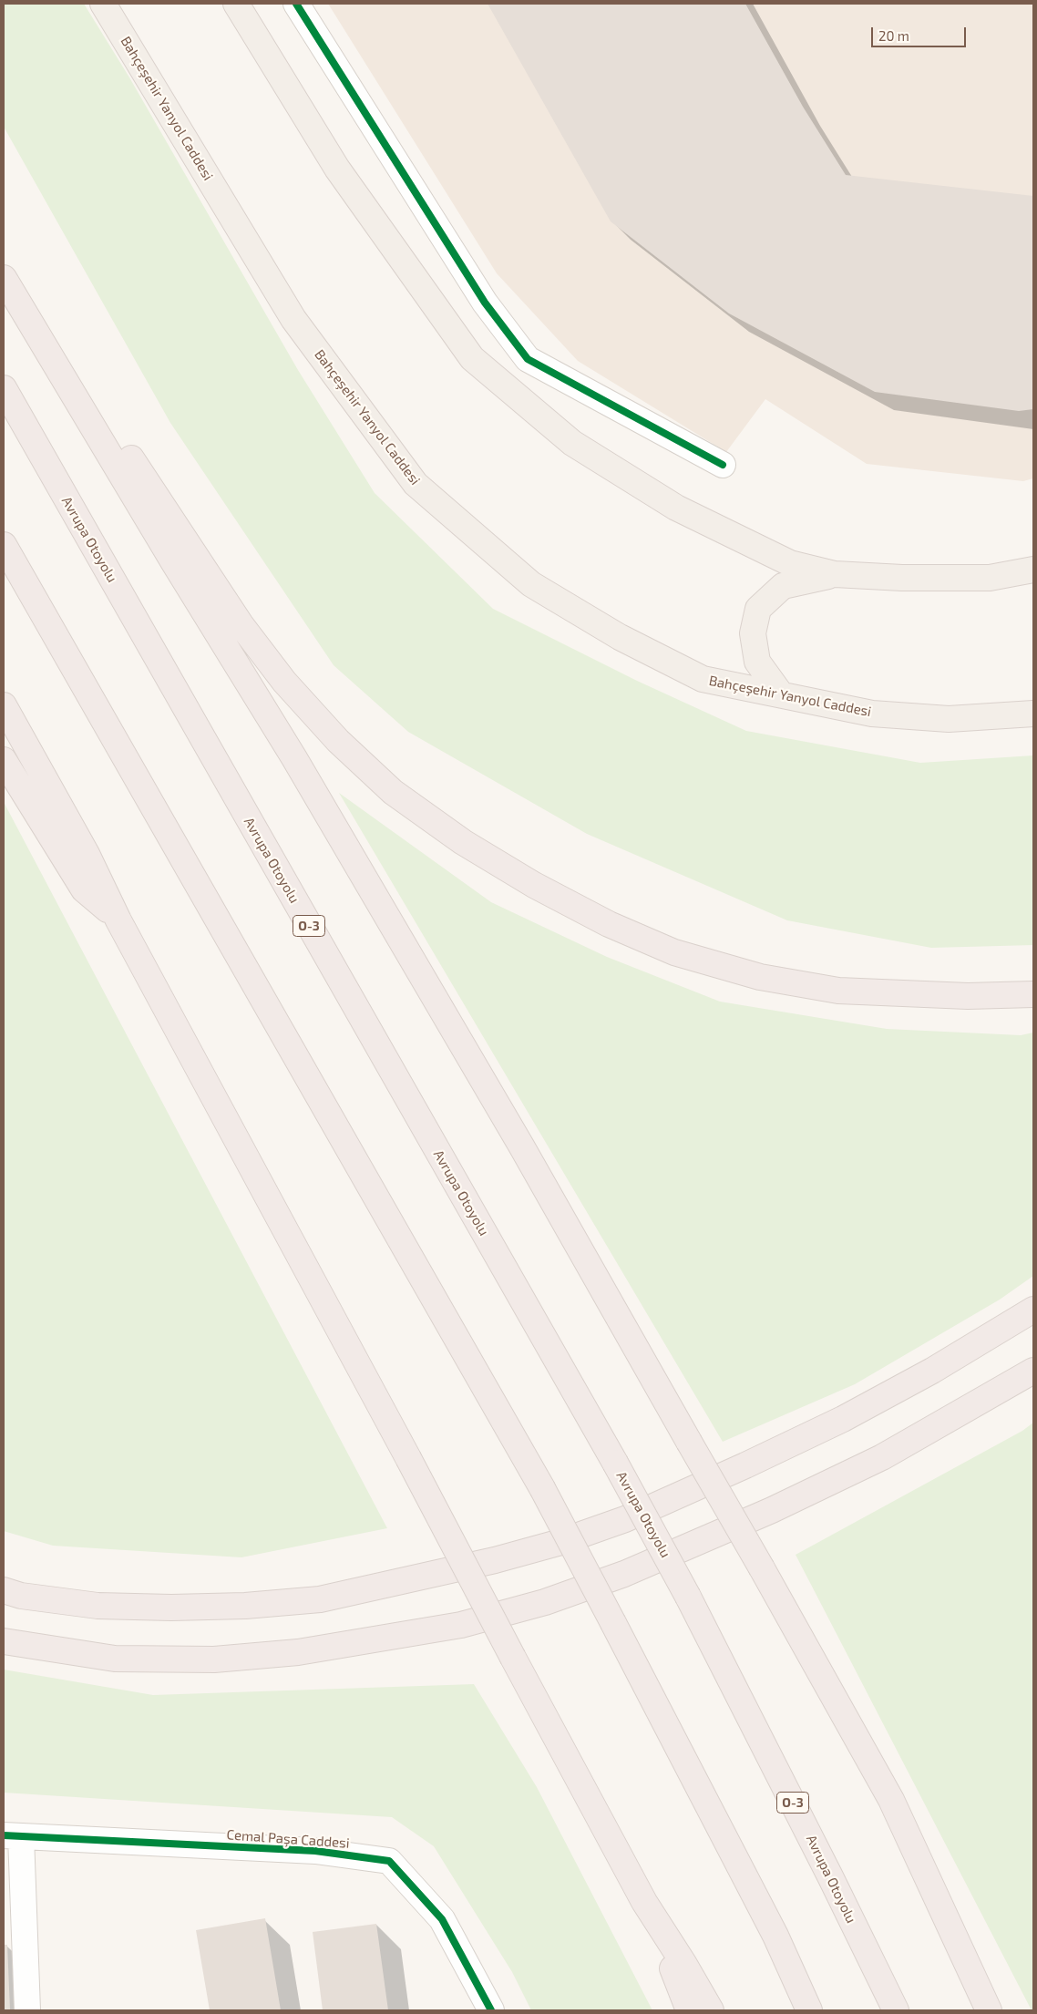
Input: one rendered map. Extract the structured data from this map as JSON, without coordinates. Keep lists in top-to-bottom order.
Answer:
{
  "streets": {
    "highway": ["Avrupa Otoyolu", "O-3"],
    "main road": ["Bahçeşehir Yanyol Caddesi"],
    "street": ["Cemal Paşa Caddesi"]
  },
  "scale_bar": "20 m"
}
